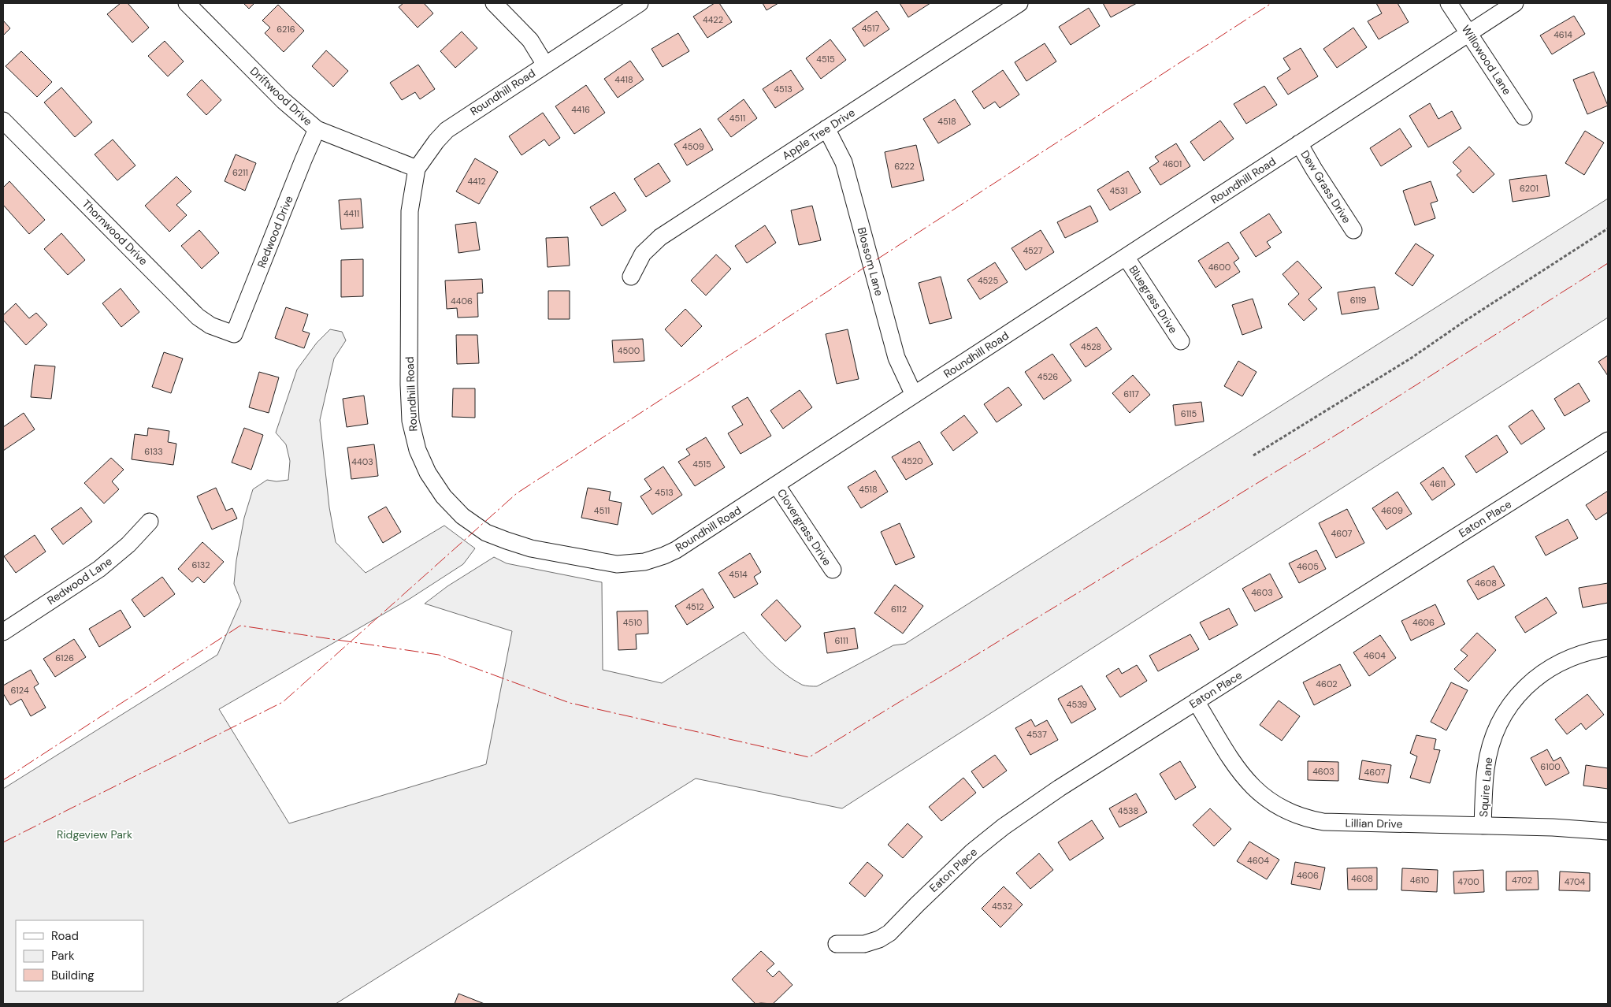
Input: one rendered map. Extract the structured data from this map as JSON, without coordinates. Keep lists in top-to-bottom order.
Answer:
{
  "streets": {
    "street": [
      "Willowood Lane",
      "Roundhill Road",
      "Driftwood Drive",
      "Apple Tree Drive",
      "Dew Grass Drive",
      "Redwood Drive",
      "Thornwood Drive",
      "Blossom Lane",
      "Bluegrass Drive",
      "Eaton Place",
      "Clovergrass Drive",
      "Redwood Lane",
      "Squire Lane",
      "Lillian Drive"
    ]
  },
  "crossings": [
    ["Willowood Lane", "Roundhill Road"],
    ["Roundhill Road", "Driftwood Drive"],
    ["Roundhill Road", "Dew Grass Drive"],
    ["Roundhill Road", "Blossom Lane"],
    ["Roundhill Road", "Bluegrass Drive"],
    ["Roundhill Road", "Clovergrass Drive"],
    ["Driftwood Drive", "Redwood Drive"],
    ["Apple Tree Drive", "Blossom Lane"],
    ["Redwood Drive", "Thornwood Drive"],
    ["Eaton Place", "Lillian Drive"],
    ["Squire Lane", "Lillian Drive"]
  ],
  "parks": ["Ridgeview Park"],
  "house_numbers": [
    "4422",
    "4517",
    "6216",
    "4614",
    "4515",
    "4418",
    "4513",
    "4416",
    "4511",
    "4518",
    "4509",
    "4601",
    "6222",
    "6211",
    "4412",
    "6201",
    "4531",
    "4411",
    "4527",
    "4600",
    "4525",
    "6119",
    "4406",
    "4528",
    "4500",
    "4526",
    "6117",
    "6115",
    "6133",
    "4520",
    "4403",
    "4515",
    "4611",
    "4518",
    "4513",
    "4511",
    "4609",
    "4607",
    "6132",
    "4605",
    "4514",
    "4608",
    "4603",
    "4512",
    "6112",
    "4510",
    "4606",
    "6111",
    "4604",
    "6126",
    "4602",
    "6124",
    "4539",
    "4537",
    "6100",
    "4603",
    "4607",
    "4538",
    "4604",
    "4606",
    "4608",
    "4610",
    "4702",
    "4700",
    "4704",
    "4532"
  ],
  "legend": ["Road", "Park", "Building"]
}
